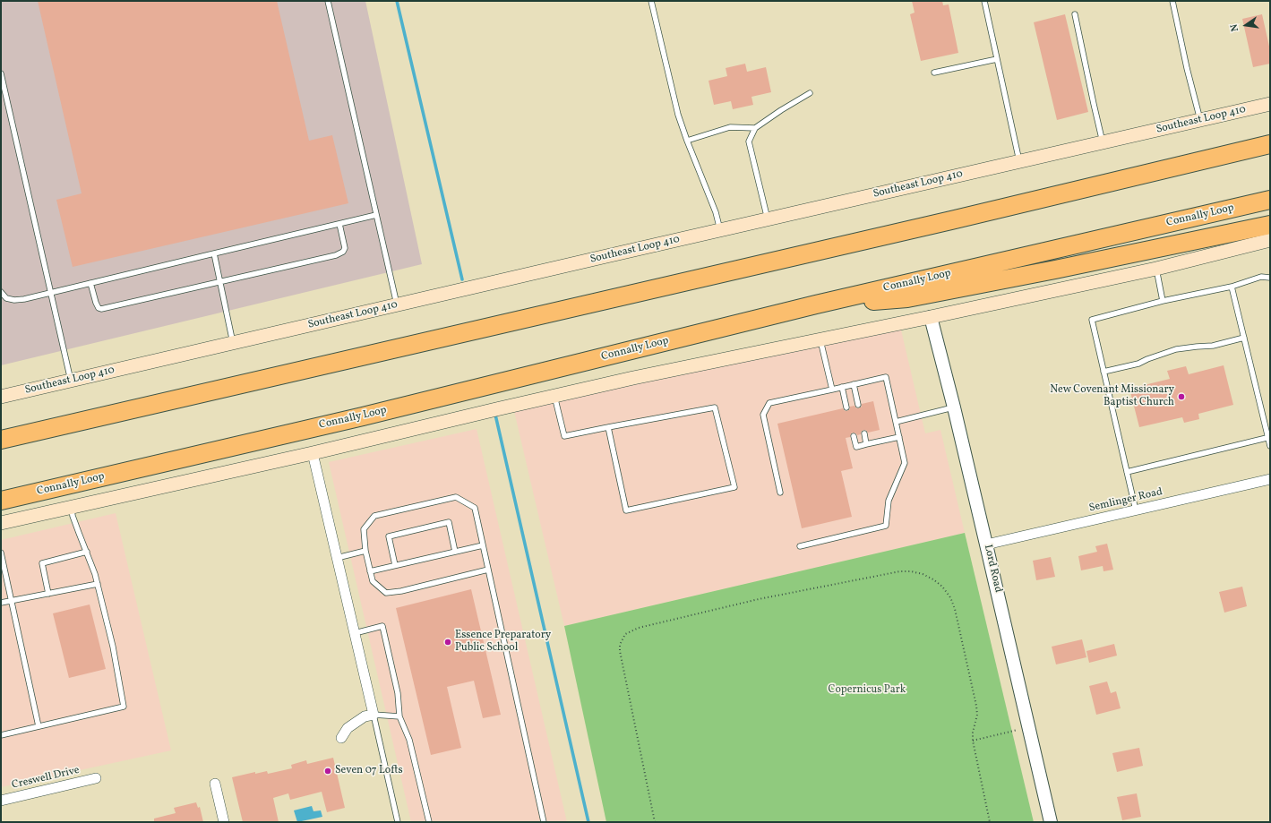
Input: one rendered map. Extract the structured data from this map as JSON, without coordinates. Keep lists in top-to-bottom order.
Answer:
{
  "streets": {
    "highway": ["Connally Loop"],
    "main road": ["Southeast Loop 410"],
    "street": ["Semlinger Road", "Lord Road", "Creswell Drive"]
  },
  "crossings": [
    ["Semlinger Road", "Lord Road"]
  ],
  "parks": ["Copernicus Park"],
  "places": ["New Covenant Missionary Baptist Church", "Essence Preparatory Public School", "Seven 07 Lofts"],
  "north": "left"
}
